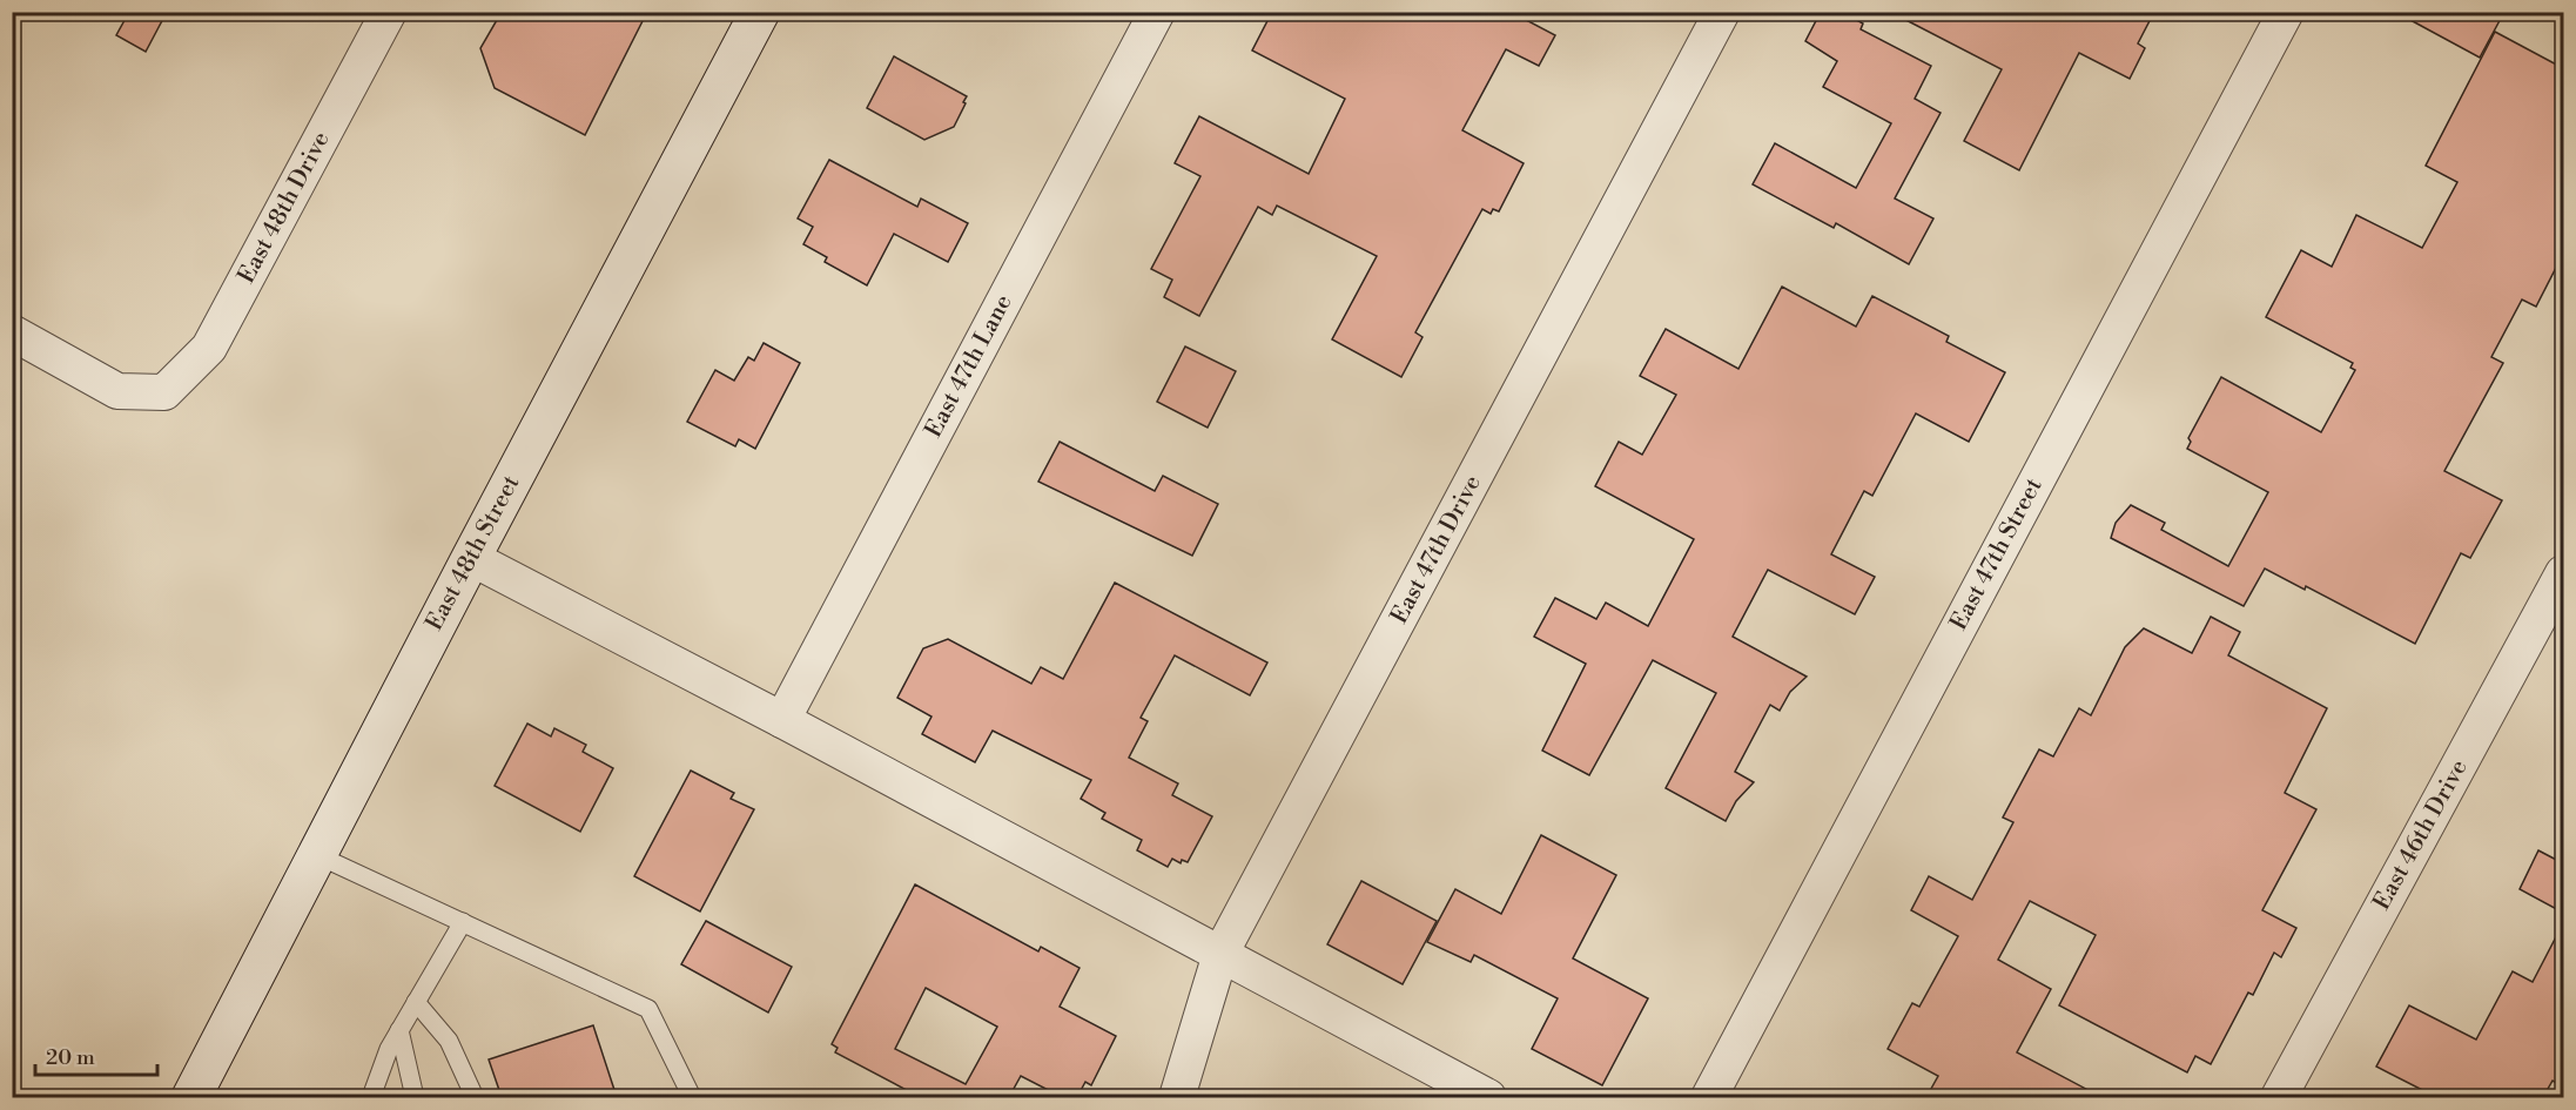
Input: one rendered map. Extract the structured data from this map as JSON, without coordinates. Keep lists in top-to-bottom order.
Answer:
{
  "streets": {
    "street": [
      "East 48th Drive",
      "East 47th Lane",
      "East 47th Drive",
      "East 48th Street",
      "East 47th Street",
      "East 46th Drive"
    ]
  },
  "scale_bar": "20 m"
}
